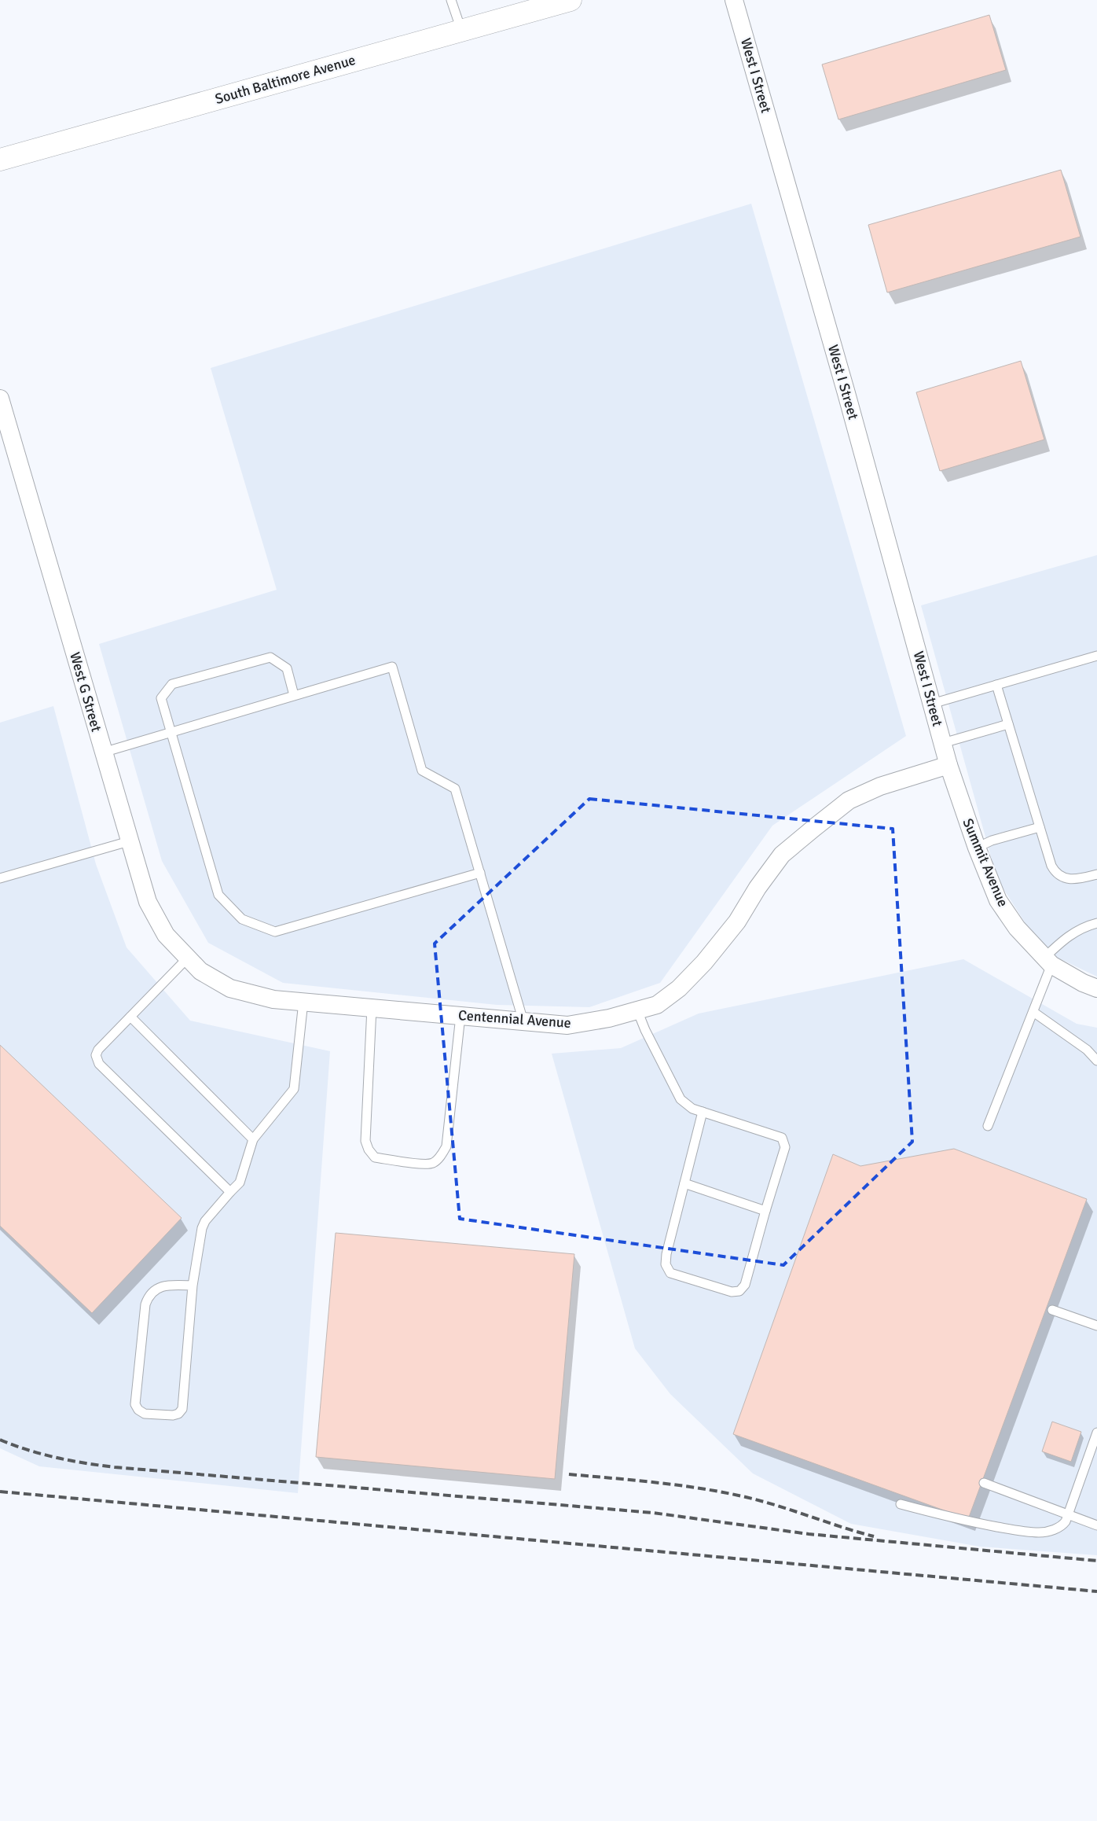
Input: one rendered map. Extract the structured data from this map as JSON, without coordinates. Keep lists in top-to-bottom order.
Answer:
{
  "streets": {
    "street": [
      "West I Street",
      "South Baltimore Avenue",
      "West G Street",
      "Summit Avenue",
      "Centennial Avenue"
    ]
  },
  "crossings": [
    ["West I Street", "Summit Avenue"],
    ["West I Street", "Centennial Avenue"],
    ["West G Street", "Centennial Avenue"],
    ["Summit Avenue", "Centennial Avenue"]
  ]
}
